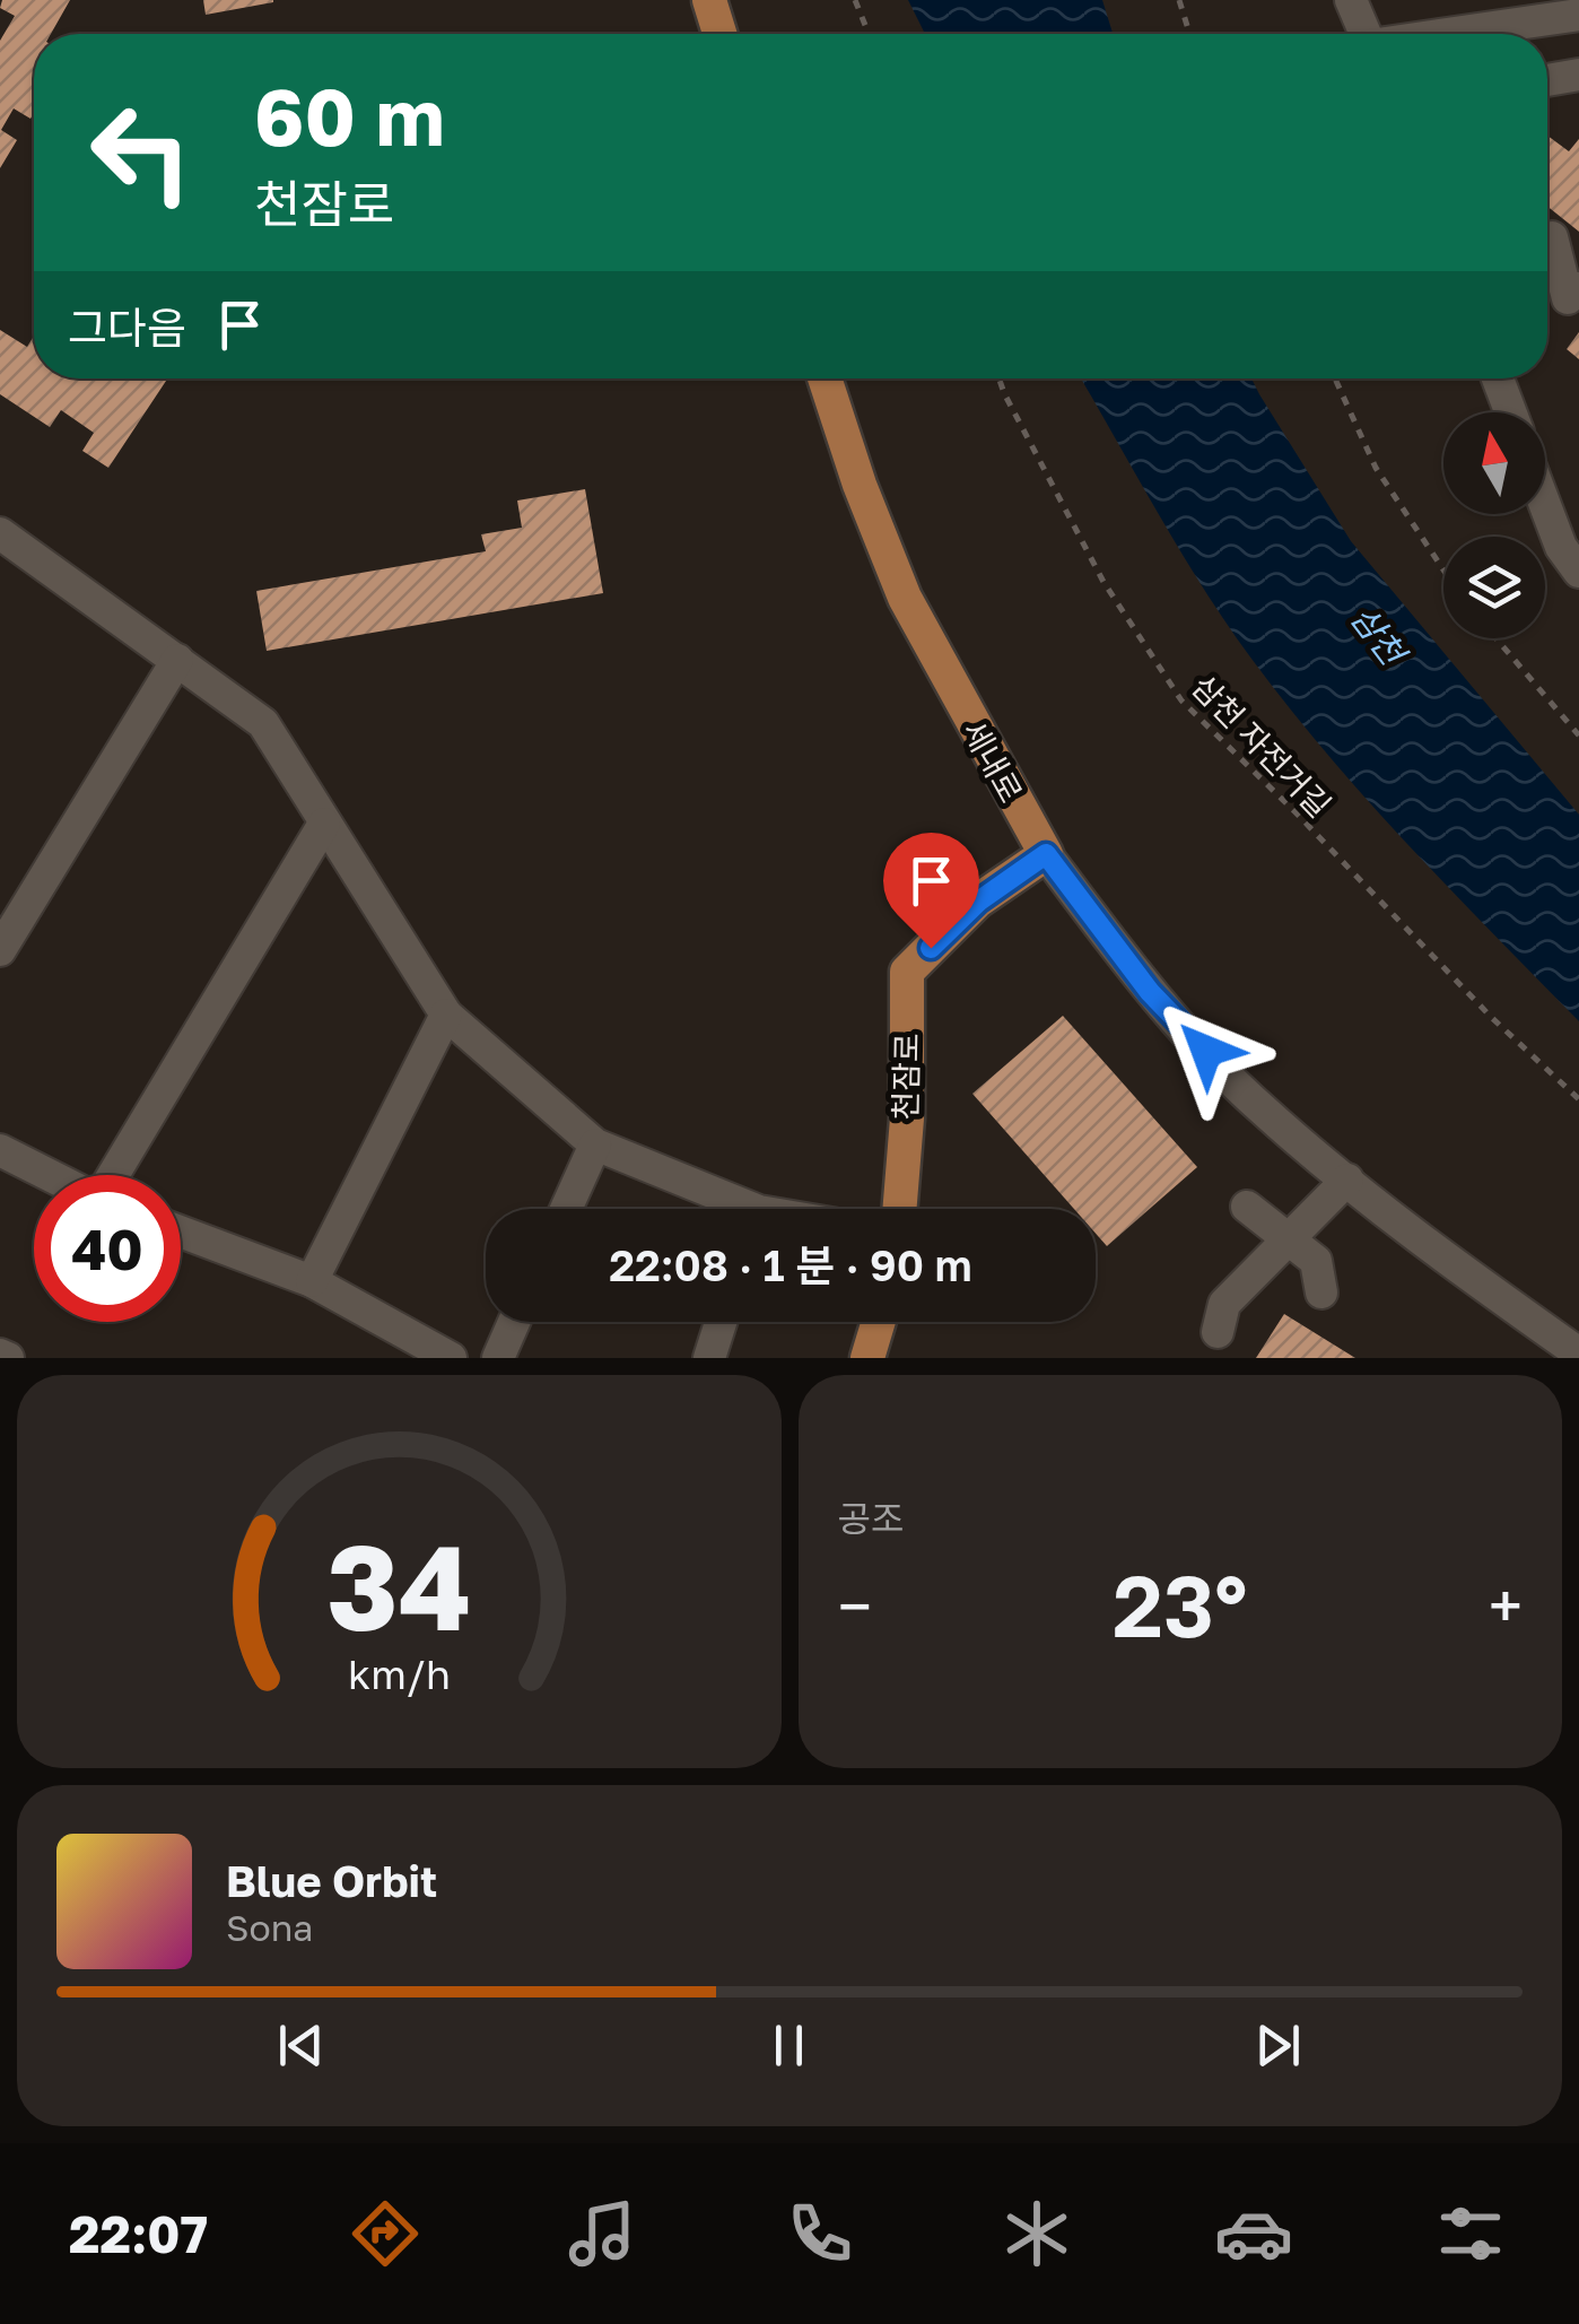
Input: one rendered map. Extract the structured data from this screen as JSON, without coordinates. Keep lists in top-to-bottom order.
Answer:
{
  "streets": {
    "main road": ["세내로", "천잠로"],
    "path": ["삼천 자전거길"]
  },
  "crossings": [
    ["세내로", "천잠로"]
  ],
  "water": ["삼천"],
  "north": "top",
  "page": {
    "turn": ["60 m", "천잠로"],
    "then": "그다음",
    "limit": "40",
    "trip": "22:08 · 1 분 · 90 m",
    "tile": "공조",
    "heat": ["−", "23°", "+"],
    "song": ["Blue Orbit", "Sona"],
    "tabs": "22:07",
    "gauge": ["34", "km/h"]
  }
}
